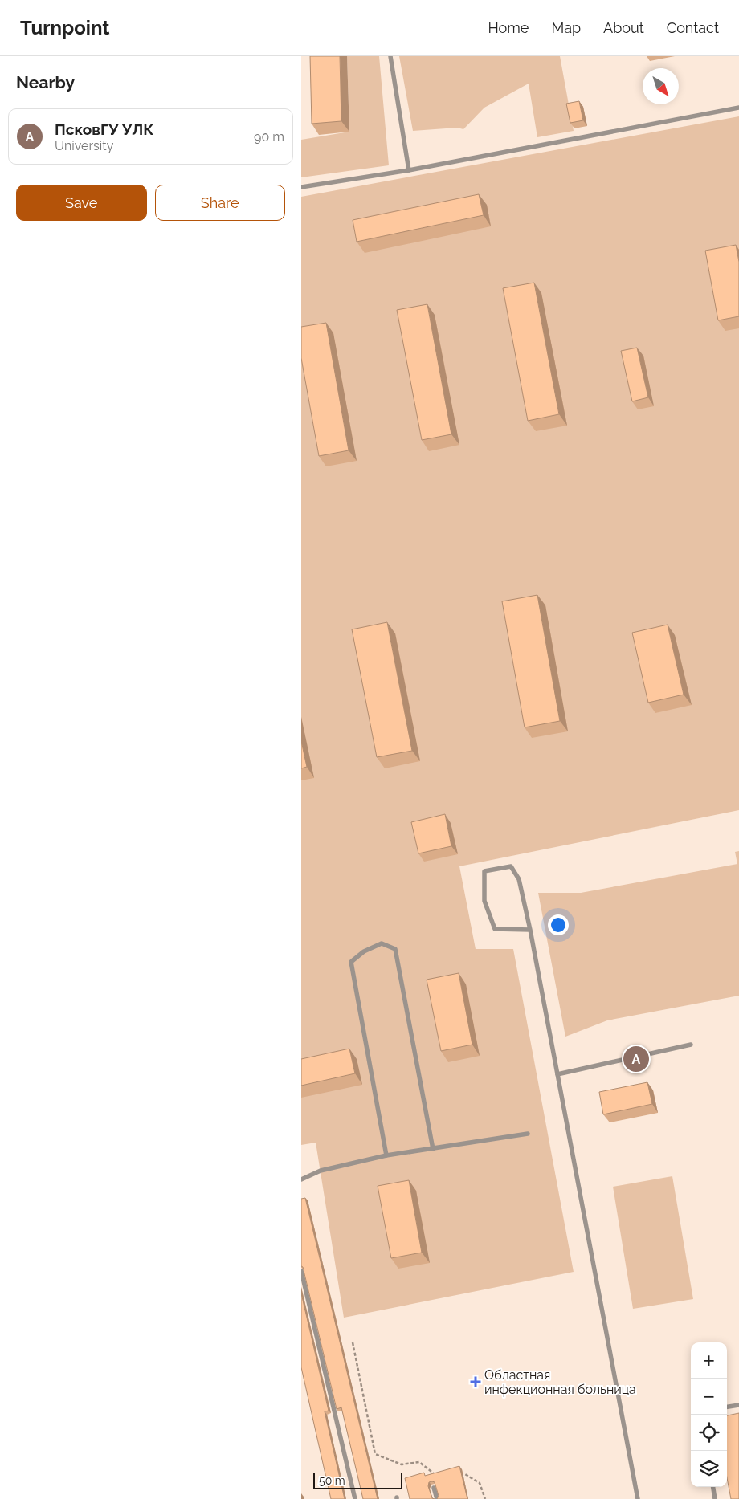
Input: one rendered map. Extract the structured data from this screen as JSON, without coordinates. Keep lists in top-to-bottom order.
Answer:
{
  "places": {
    "health": ["Областная инфекционная больница"]
  },
  "scale_bar": "50 m",
  "north": "bottom right",
  "page": {
    "header": "Turnpoint",
    "nav": [
      "Home",
      "Map",
      "About",
      "Contact"
    ],
    "heading": "Nearby",
    "list": [
      {
        "mark": "A",
        "name": "ПсковГУ УЛК",
        "note": "University",
        "value": "90 m"
      }
    ],
    "buttons": ["Save", "Share"],
    "pins": "A",
    "map_buttons": ["+", "−"],
    "scale": "50 m"
  }
}
